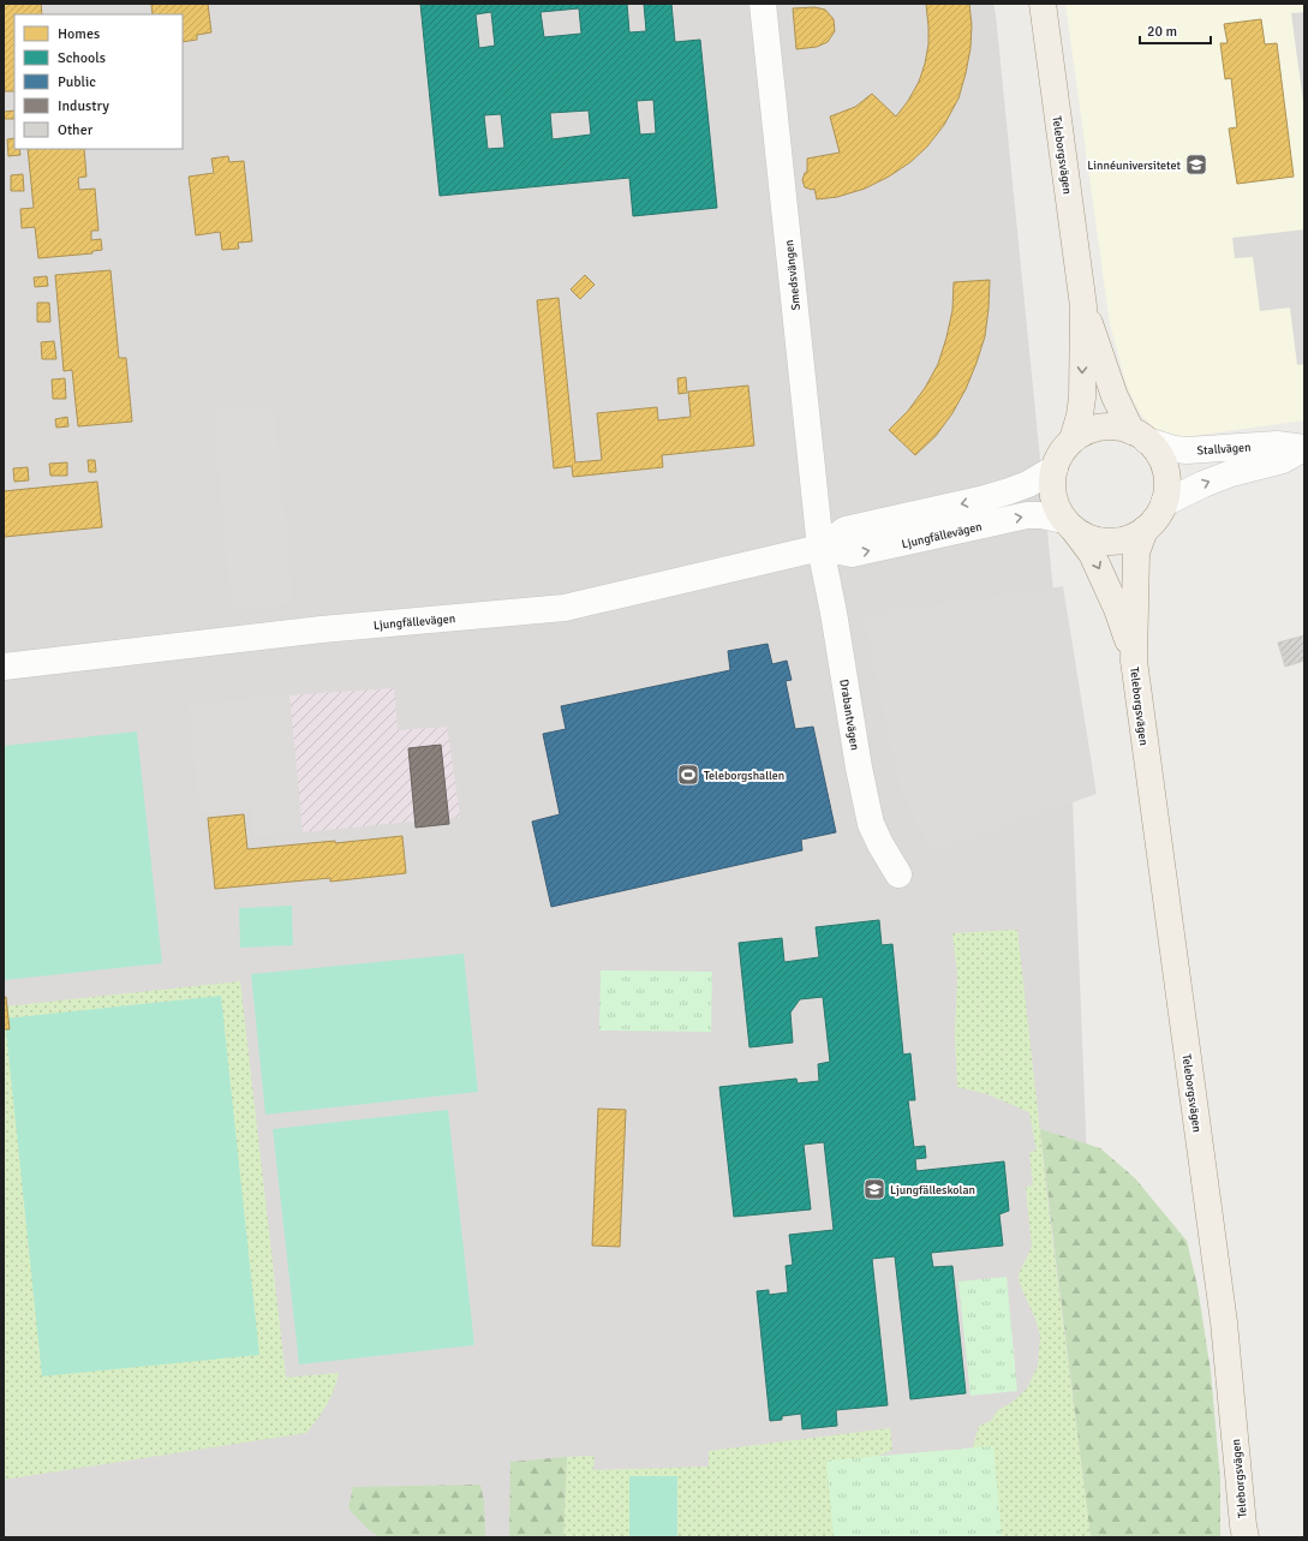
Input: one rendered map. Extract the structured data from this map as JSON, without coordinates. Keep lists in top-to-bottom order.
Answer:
{
  "streets": {
    "main road": ["Teleborgsvägen"],
    "street": [
      "Smedsvängen",
      "Stallvägen",
      "Ljungfällevägen",
      "Drabantvägen"
    ]
  },
  "crossings": [
    ["Teleborgsvägen", "Stallvägen"],
    ["Teleborgsvägen", "Ljungfällevägen"],
    ["Smedsvängen", "Ljungfällevägen"],
    ["Smedsvängen", "Drabantvägen"],
    ["Stallvägen", "Ljungfällevägen"],
    ["Ljungfällevägen", "Drabantvägen"]
  ],
  "one_way": ["Stallvägen"],
  "places": {
    "school or university": ["Linnéuniversitetet", "Ljungfälleskolan"],
    "sports": ["Teleborgshallen"]
  },
  "legend": [
    "Homes",
    "Schools",
    "Public",
    "Industry",
    "Other"
  ],
  "scale_bar": "20 m"
}
